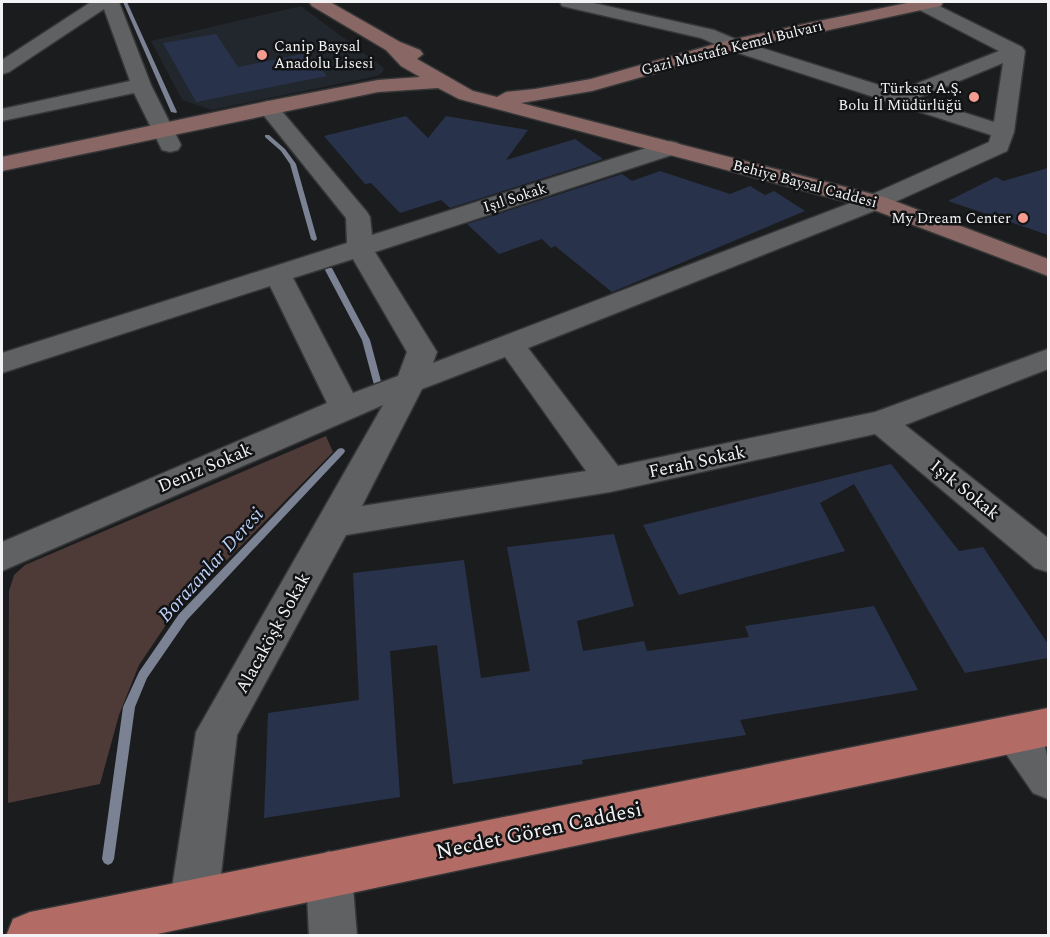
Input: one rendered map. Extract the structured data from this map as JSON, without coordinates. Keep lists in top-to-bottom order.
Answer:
{
  "streets": {
    "main road": ["Gazi Mustafa Kemal Bulvarı", "Behiye Baysal Caddesi", "Necdet Gören Caddesi"],
    "street": [
      "Işıl Sokak",
      "Ferah Sokak",
      "Deniz Sokak",
      "Işık Sokak",
      "Alacaköşk Sokak"
    ]
  },
  "crossings": [
    ["Behiye Baysal Caddesi", "Işıl Sokak"],
    ["Behiye Baysal Caddesi", "Deniz Sokak"],
    ["Işıl Sokak", "Alacaköşk Sokak"],
    ["Ferah Sokak", "Işık Sokak"],
    ["Ferah Sokak", "Alacaköşk Sokak"],
    ["Deniz Sokak", "Alacaköşk Sokak"],
    ["Alacaköşk Sokak", "Necdet Gören Caddesi"]
  ],
  "water": ["Borazanlar Deresi"],
  "places": ["Canip Baysal Anadolu Lisesi", "Türksat A.Ş. Bolu İl Müdürlüğü", "My Dream Center"]
}
